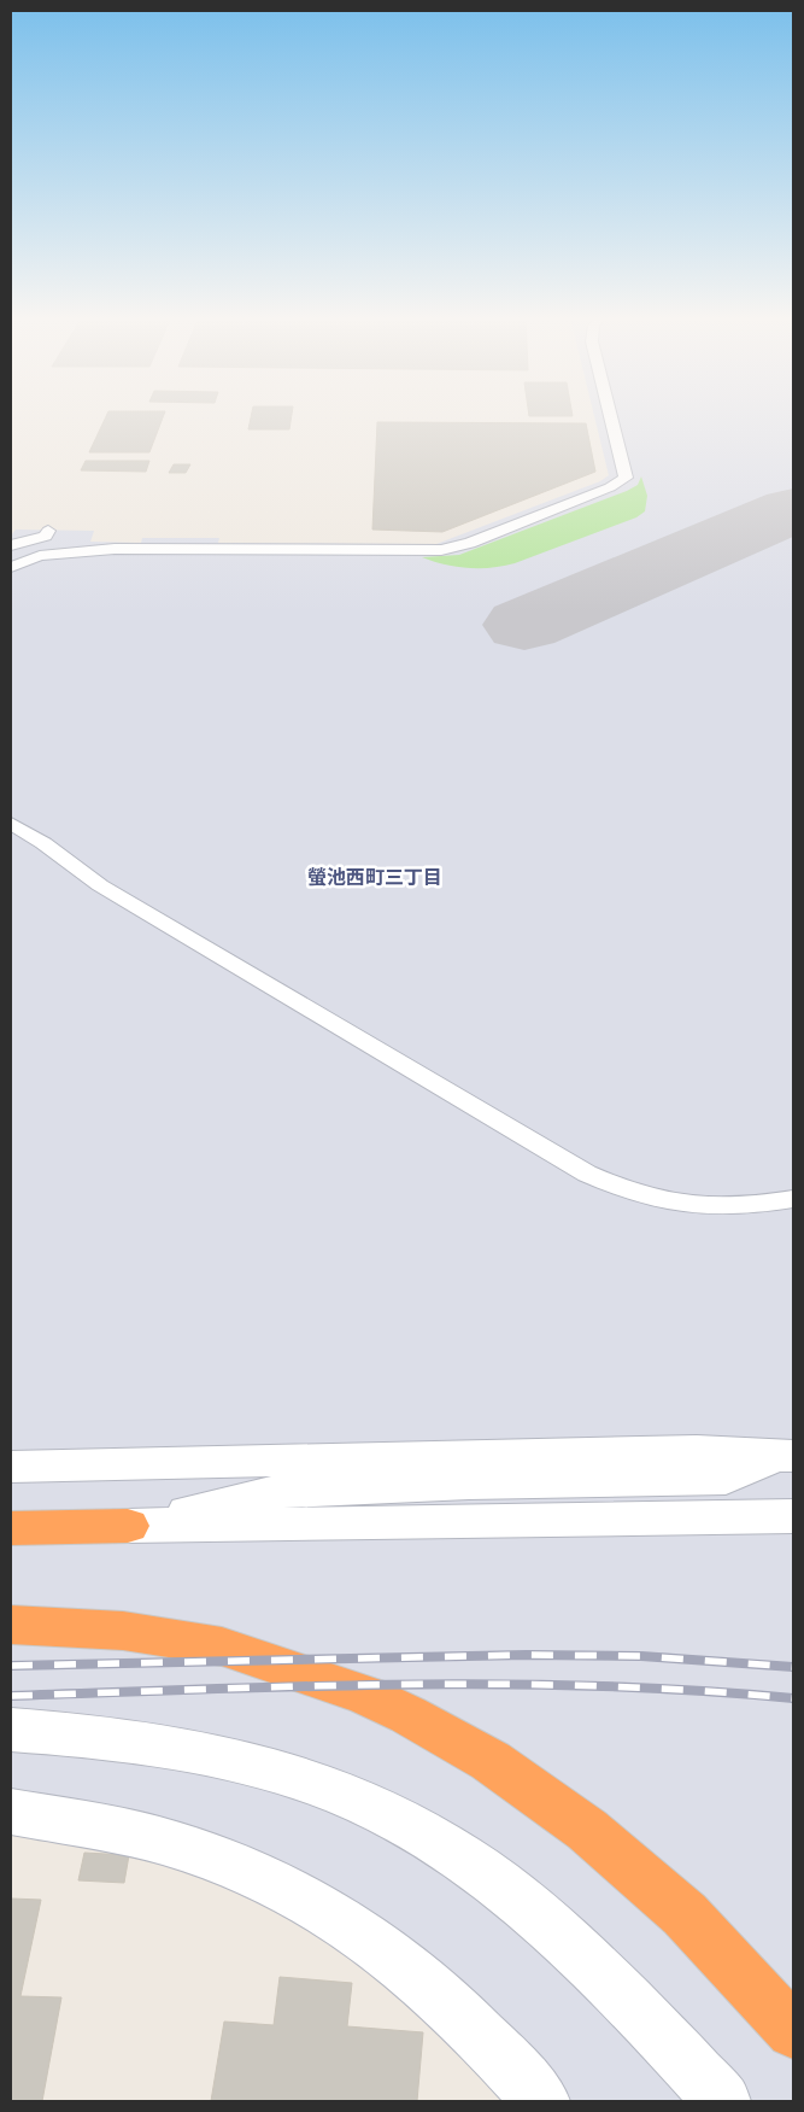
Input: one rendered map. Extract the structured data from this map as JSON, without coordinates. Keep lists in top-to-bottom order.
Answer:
{
  "districts": ["螢池西町三丁目"]
}
